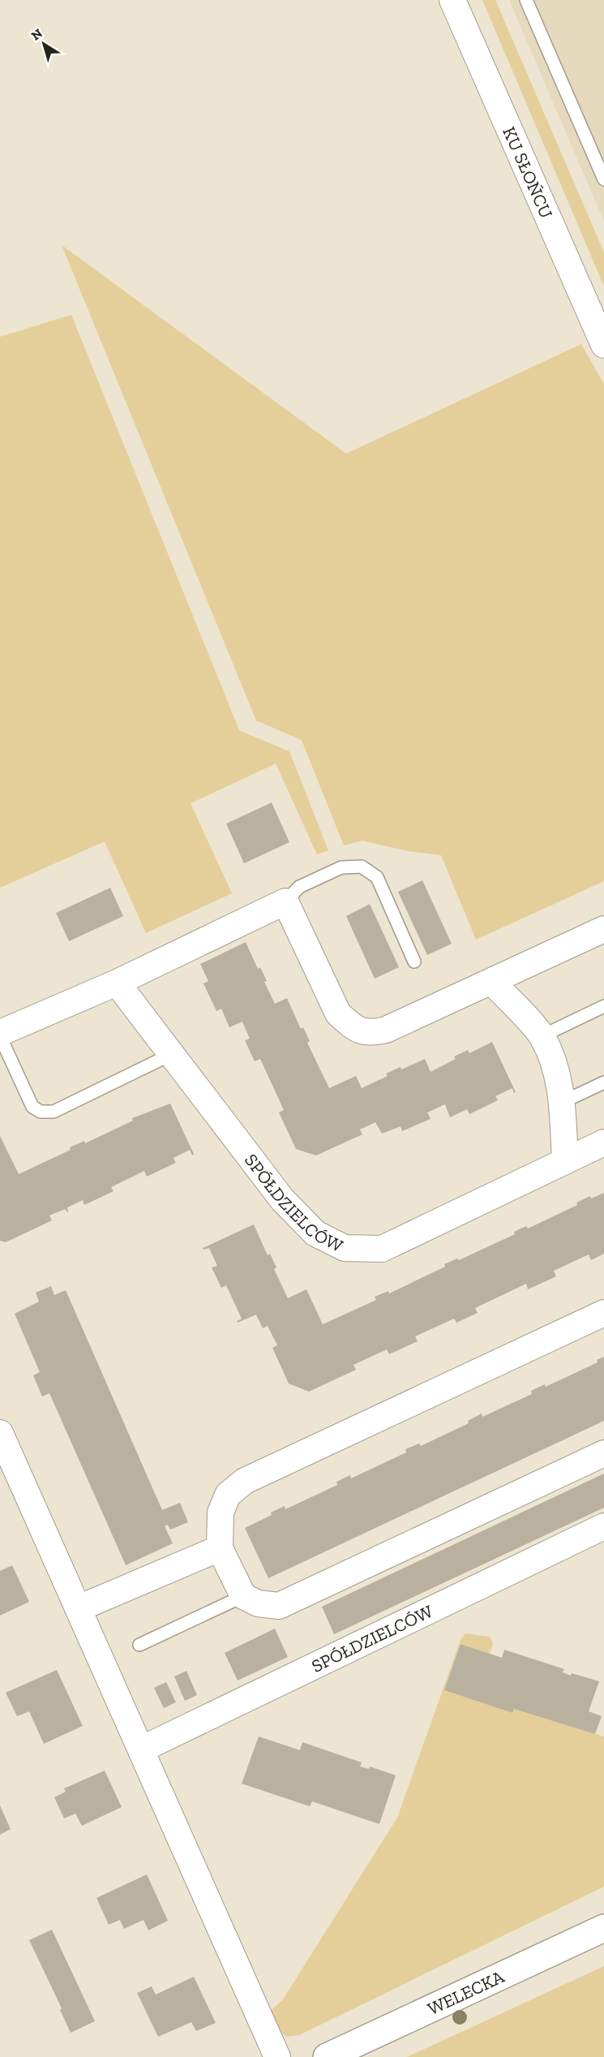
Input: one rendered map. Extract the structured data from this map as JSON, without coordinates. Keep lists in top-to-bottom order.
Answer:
{
  "streets": {
    "main road": ["WELECKA"],
    "street": ["KU SŁOŃCU", "SPÓŁDZIELCÓW"]
  },
  "north": "top left"
}
